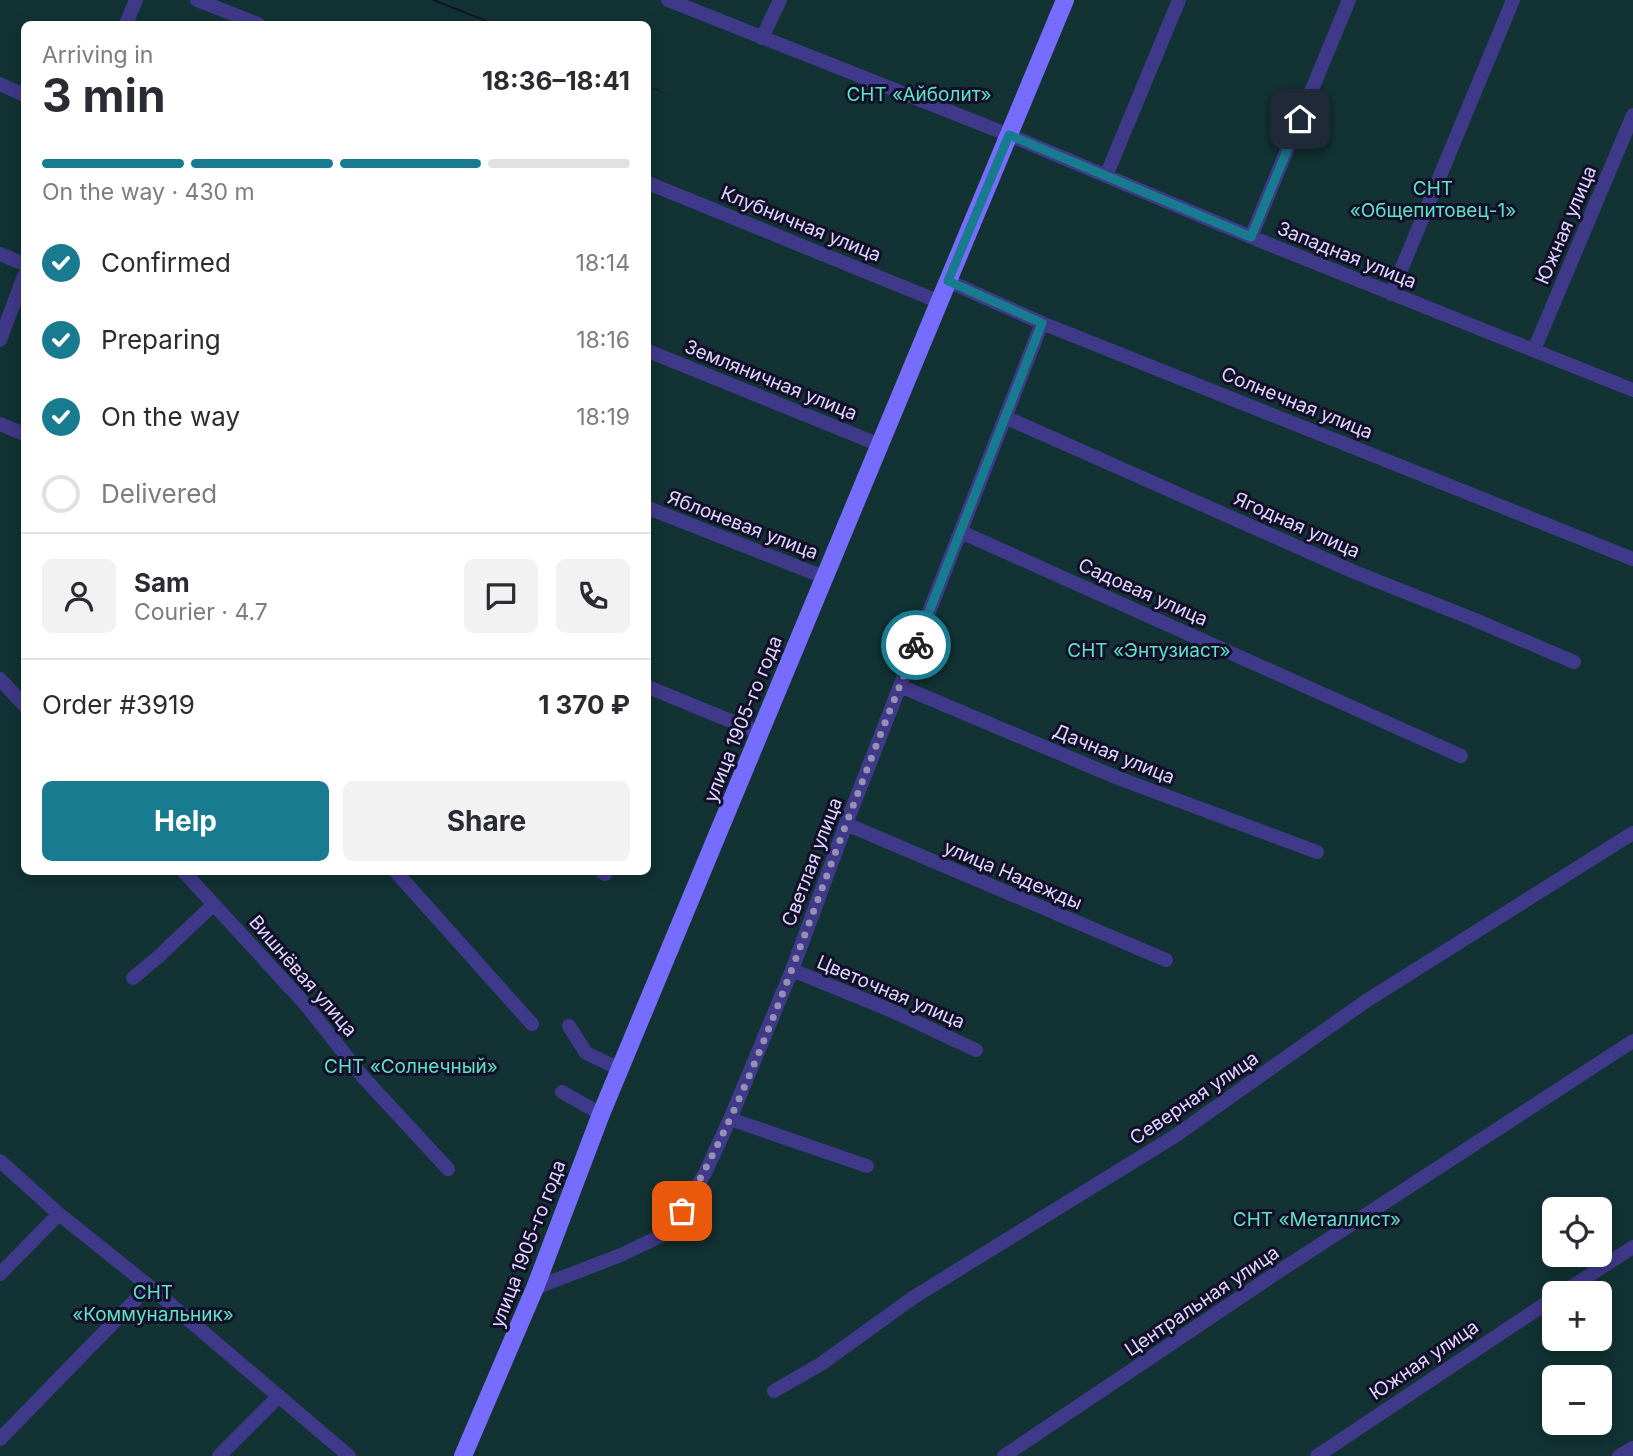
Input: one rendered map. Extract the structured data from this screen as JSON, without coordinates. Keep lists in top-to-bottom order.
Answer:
{
  "streets": {
    "street": [
      "Клубничная улица",
      "Южная улица",
      "Западная улица",
      "Земляничная улица",
      "Солнечная улица",
      "Яблоневая улица",
      "Ягодная улица",
      "Садовая улица",
      "улица 1905-го года",
      "Дачная улица",
      "Светлая улица",
      "улица Надежды",
      "Вишнёвая улица",
      "Цветочная улица",
      "Северная улица",
      "Центральная улица"
    ]
  },
  "crossings": [
    ["Клубничная улица", "улица 1905-го года"],
    ["Южная улица", "Западная улица"],
    ["Западная улица", "улица 1905-го года"],
    ["Земляничная улица", "улица 1905-го года"],
    ["Солнечная улица", "улица 1905-го года"],
    ["Солнечная улица", "Светлая улица"],
    ["Яблоневая улица", "улица 1905-го года"],
    ["Ягодная улица", "Светлая улица"],
    ["Садовая улица", "Светлая улица"],
    ["улица 1905-го года", "Светлая улица"],
    ["Дачная улица", "Светлая улица"],
    ["Светлая улица", "улица Надежды"],
    ["Светлая улица", "Цветочная улица"]
  ],
  "parks": [
    "СНТ «Айболит»",
    "СНТ «Общепитовец-1»",
    "СНТ «Энтузиаст»",
    "СНТ «Солнечный»",
    "СНТ «Металлист»",
    "СНТ «Коммунальник»"
  ],
  "page": {
    "heading": ["3 min", "Arriving in", "18:36–18:41"],
    "panel": [
      "Sam",
      "Courier · 4.7",
      "Order #3919",
      "1 370 ₽"
    ],
    "bar": "On the way · 430 m",
    "list": [
      ["Confirmed", "18:14"],
      ["Preparing", "18:16"],
      ["On the way", "18:19"],
      "Delivered"
    ],
    "buttons": ["Help", "Share"],
    "map_buttons": ["+", "−"]
  }
}
